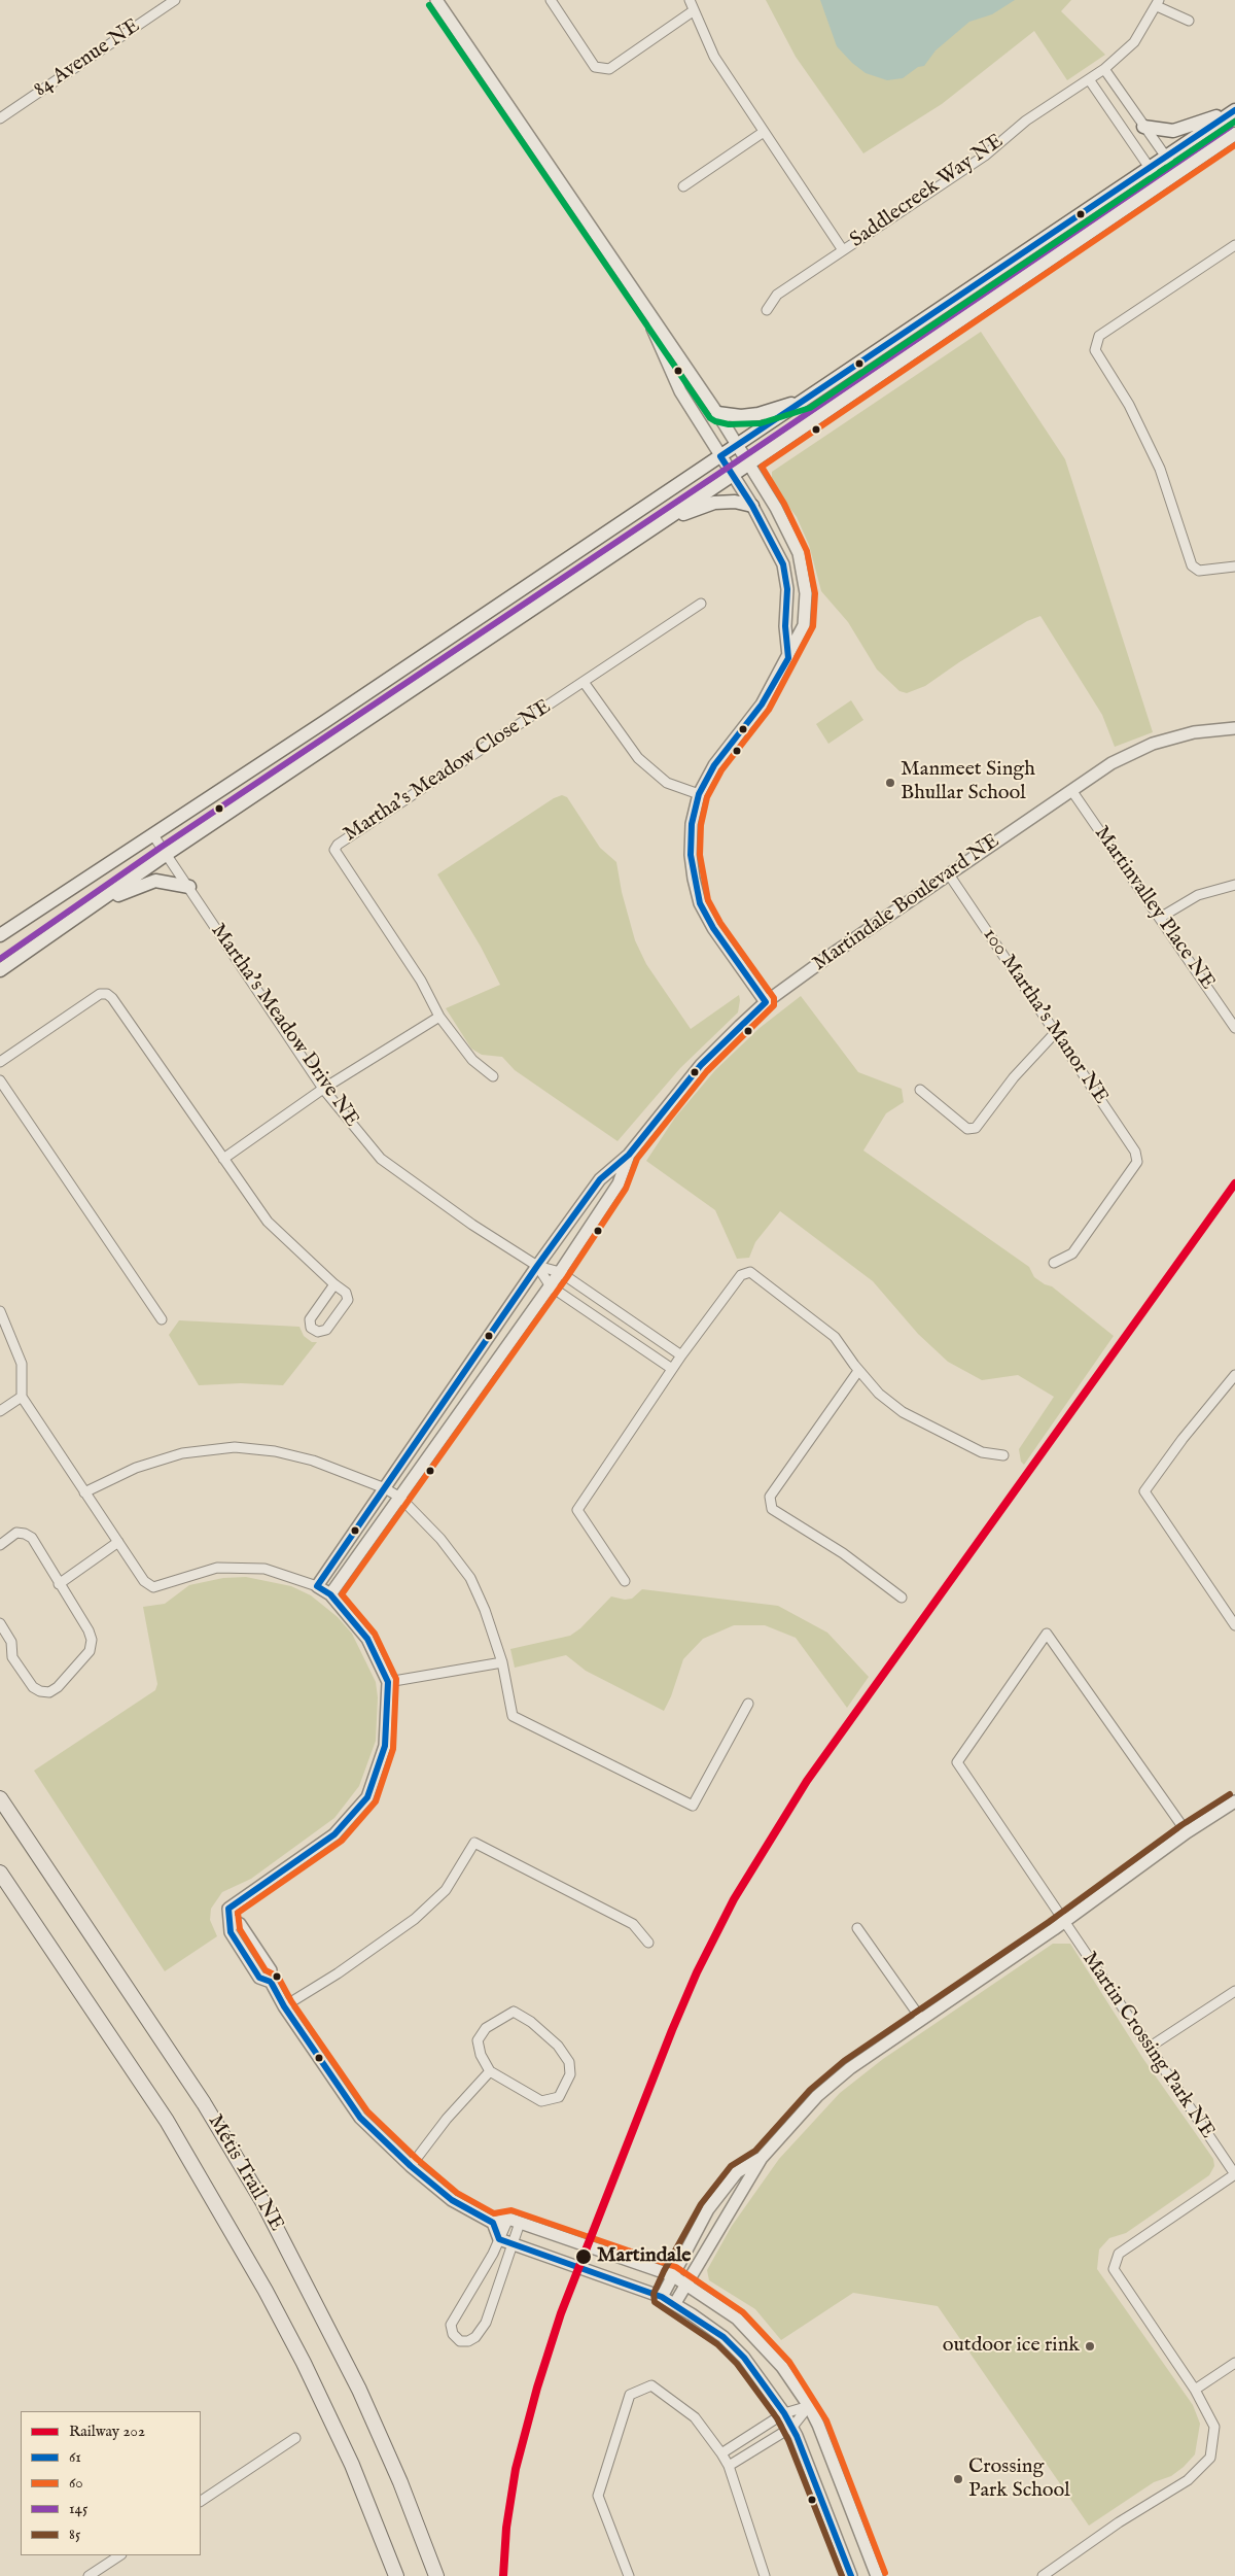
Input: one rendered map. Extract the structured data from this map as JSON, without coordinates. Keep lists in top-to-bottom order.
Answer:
{
  "streets": {
    "main road": ["Métis Trail NE"],
    "street": [
      "84 Avenue NE",
      "Saddlecreek Way NE",
      "Martha's Meadow Close NE",
      "Martindale Boulevard NE",
      "Martinvalley Place NE",
      "100 Martha's Manor NE",
      "Martha's Meadow Drive NE",
      "Martin Crossing Park NE"
    ]
  },
  "crossings": [
    ["Martindale Boulevard NE", "Martinvalley Place NE"],
    ["Martindale Boulevard NE", "100 Martha's Manor NE"],
    ["Martindale Boulevard NE", "Martha's Meadow Drive NE"]
  ],
  "places": [
    "Manmeet Singh Bhullar School",
    "Martindale",
    "outdoor ice rink",
    "Crossing Park School"
  ],
  "lines": [
    "transit line 61",
    "transit line 145",
    "transit line 60",
    "rail line 202",
    "transit line 85"
  ],
  "legend": [
    "Railway 202",
    "61",
    "60",
    "145",
    "85"
  ]
}
